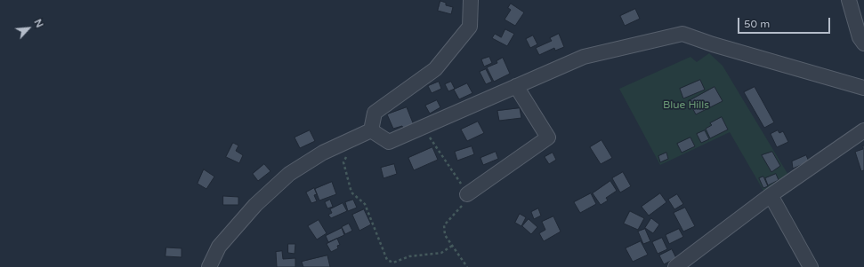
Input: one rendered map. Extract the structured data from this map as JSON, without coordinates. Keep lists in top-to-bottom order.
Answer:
{
  "parks": ["Blue Hills"],
  "scale_bar": "50 m",
  "north": "top right"
}
